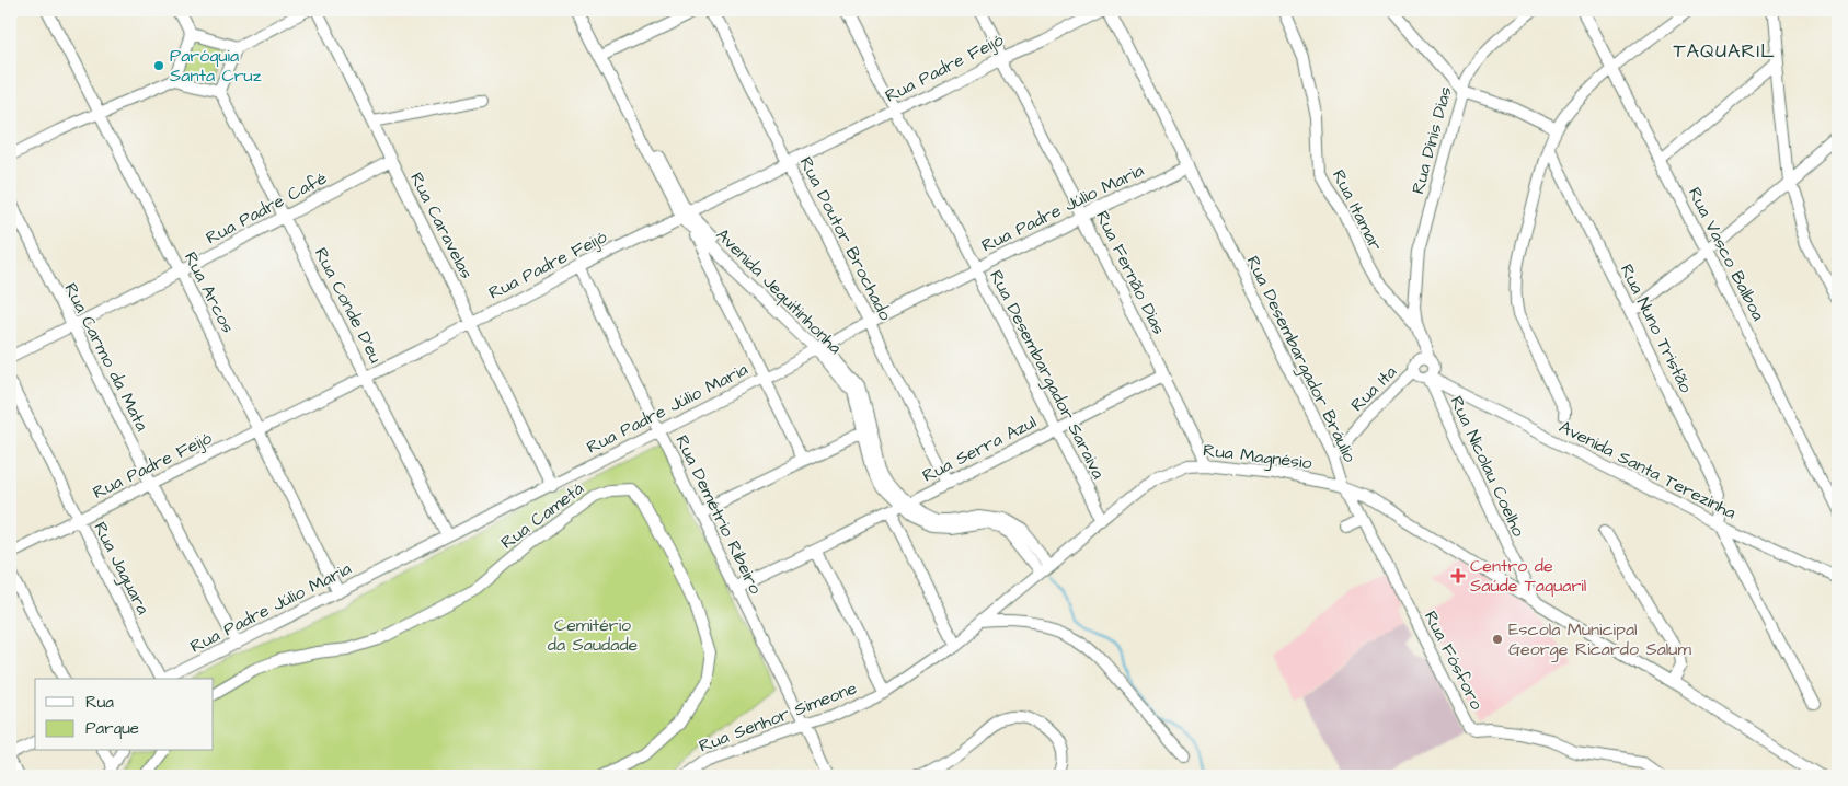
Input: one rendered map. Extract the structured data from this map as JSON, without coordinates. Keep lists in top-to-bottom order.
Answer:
{
  "streets": {
    "street": [
      "Rua Padre Feijó",
      "Rua Dinis Dias",
      "Rua Padre Café",
      "Rua Padre Júlio Maria",
      "Rua Itamar",
      "Rua Caravelas",
      "Rua Doutor Brochado",
      "Rua Vasco Balboa",
      "Rua Fernão Dias",
      "Avenida Jequitinhonha",
      "Rua Arcos",
      "Rua Conde D'eu",
      "Rua Nuno Tristão",
      "Rua Carmo da Mata",
      "Rua Desembargador Bráulio",
      "Rua Desembargador Saraiva",
      "Rua Ita",
      "Rua Serra Azul",
      "Rua Magnésio",
      "Rua Nicolau Coelho",
      "Avenida Santa Terezinha",
      "Rua Demétrio Ribeiro",
      "Rua Cametá",
      "Rua Jaguara",
      "Rua Fósforo",
      "Rua Senhor Simeone"
    ]
  },
  "crossings": [
    ["Rua Padre Feijó", "Rua Caravelas"],
    ["Rua Padre Feijó", "Rua Doutor Brochado"],
    ["Rua Padre Feijó", "Rua Fernão Dias"],
    ["Rua Padre Feijó", "Avenida Jequitinhonha"],
    ["Rua Padre Feijó", "Rua Arcos"],
    ["Rua Padre Feijó", "Rua Conde D'eu"],
    ["Rua Padre Feijó", "Rua Carmo da Mata"],
    ["Rua Padre Feijó", "Rua Desembargador Saraiva"],
    ["Rua Padre Feijó", "Rua Demétrio Ribeiro"],
    ["Rua Padre Feijó", "Rua Jaguara"],
    ["Rua Dinis Dias", "Rua Itamar"],
    ["Rua Dinis Dias", "Rua Ita"],
    ["Rua Dinis Dias", "Rua Nicolau Coelho"],
    ["Rua Dinis Dias", "Avenida Santa Terezinha"],
    ["Rua Padre Café", "Rua Caravelas"],
    ["Rua Padre Café", "Rua Arcos"],
    ["Rua Padre Café", "Rua Conde D'eu"],
    ["Rua Padre Café", "Rua Carmo da Mata"],
    ["Rua Padre Júlio Maria", "Rua Caravelas"],
    ["Rua Padre Júlio Maria", "Rua Doutor Brochado"],
    ["Rua Padre Júlio Maria", "Rua Fernão Dias"],
    ["Rua Padre Júlio Maria", "Avenida Jequitinhonha"],
    ["Rua Padre Júlio Maria", "Rua Arcos"],
    ["Rua Padre Júlio Maria", "Rua Conde D'eu"],
    ["Rua Padre Júlio Maria", "Rua Carmo da Mata"],
    ["Rua Padre Júlio Maria", "Rua Desembargador Bráulio"],
    ["Rua Padre Júlio Maria", "Rua Desembargador Saraiva"],
    ["Rua Padre Júlio Maria", "Rua Demétrio Ribeiro"],
    ["Rua Doutor Brochado", "Rua Serra Azul"],
    ["Rua Fernão Dias", "Rua Serra Azul"],
    ["Rua Fernão Dias", "Rua Magnésio"],
    ["Avenida Jequitinhonha", "Rua Serra Azul"],
    ["Avenida Jequitinhonha", "Rua Magnésio"],
    ["Avenida Jequitinhonha", "Rua Senhor Simeone"],
    ["Rua Nuno Tristão", "Avenida Santa Terezinha"],
    ["Rua Desembargador Bráulio", "Rua Ita"],
    ["Rua Desembargador Bráulio", "Rua Magnésio"],
    ["Rua Desembargador Bráulio", "Rua Nicolau Coelho"],
    ["Rua Desembargador Bráulio", "Rua Fósforo"],
    ["Rua Desembargador Saraiva", "Rua Serra Azul"],
    ["Rua Desembargador Saraiva", "Rua Magnésio"],
    ["Rua Ita", "Rua Nicolau Coelho"],
    ["Rua Ita", "Avenida Santa Terezinha"],
    ["Rua Serra Azul", "Rua Demétrio Ribeiro"],
    ["Rua Magnésio", "Rua Fósforo"],
    ["Rua Magnésio", "Rua Senhor Simeone"],
    ["Rua Nicolau Coelho", "Avenida Santa Terezinha"],
    ["Rua Demétrio Ribeiro", "Rua Senhor Simeone"]
  ],
  "districts": ["TAQUARIL"],
  "parks": ["Cemitério da Saudade"],
  "places": {
    "other": ["Paróquia Santa Cruz", "Escola Municipal George Ricardo Salum"],
    "health": ["Centro de Saúde Taquaril"]
  },
  "legend": ["Rua", "Parque"]
}
